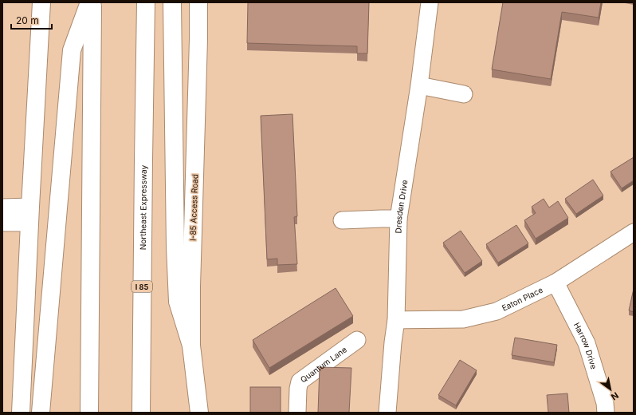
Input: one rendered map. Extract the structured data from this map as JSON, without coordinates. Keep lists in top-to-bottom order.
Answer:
{
  "streets": {
    "main road": ["Northeast Expressway", "I-85 Access Road", "I 85"],
    "street": [
      "Dresden Drive",
      "Eaton Place",
      "Harrow Drive",
      "Quantum Lane"
    ]
  },
  "crossings": [
    ["Dresden Drive", "Eaton Place"],
    ["Eaton Place", "Harrow Drive"]
  ],
  "scale_bar": "20 m",
  "north": "bottom right"
}
